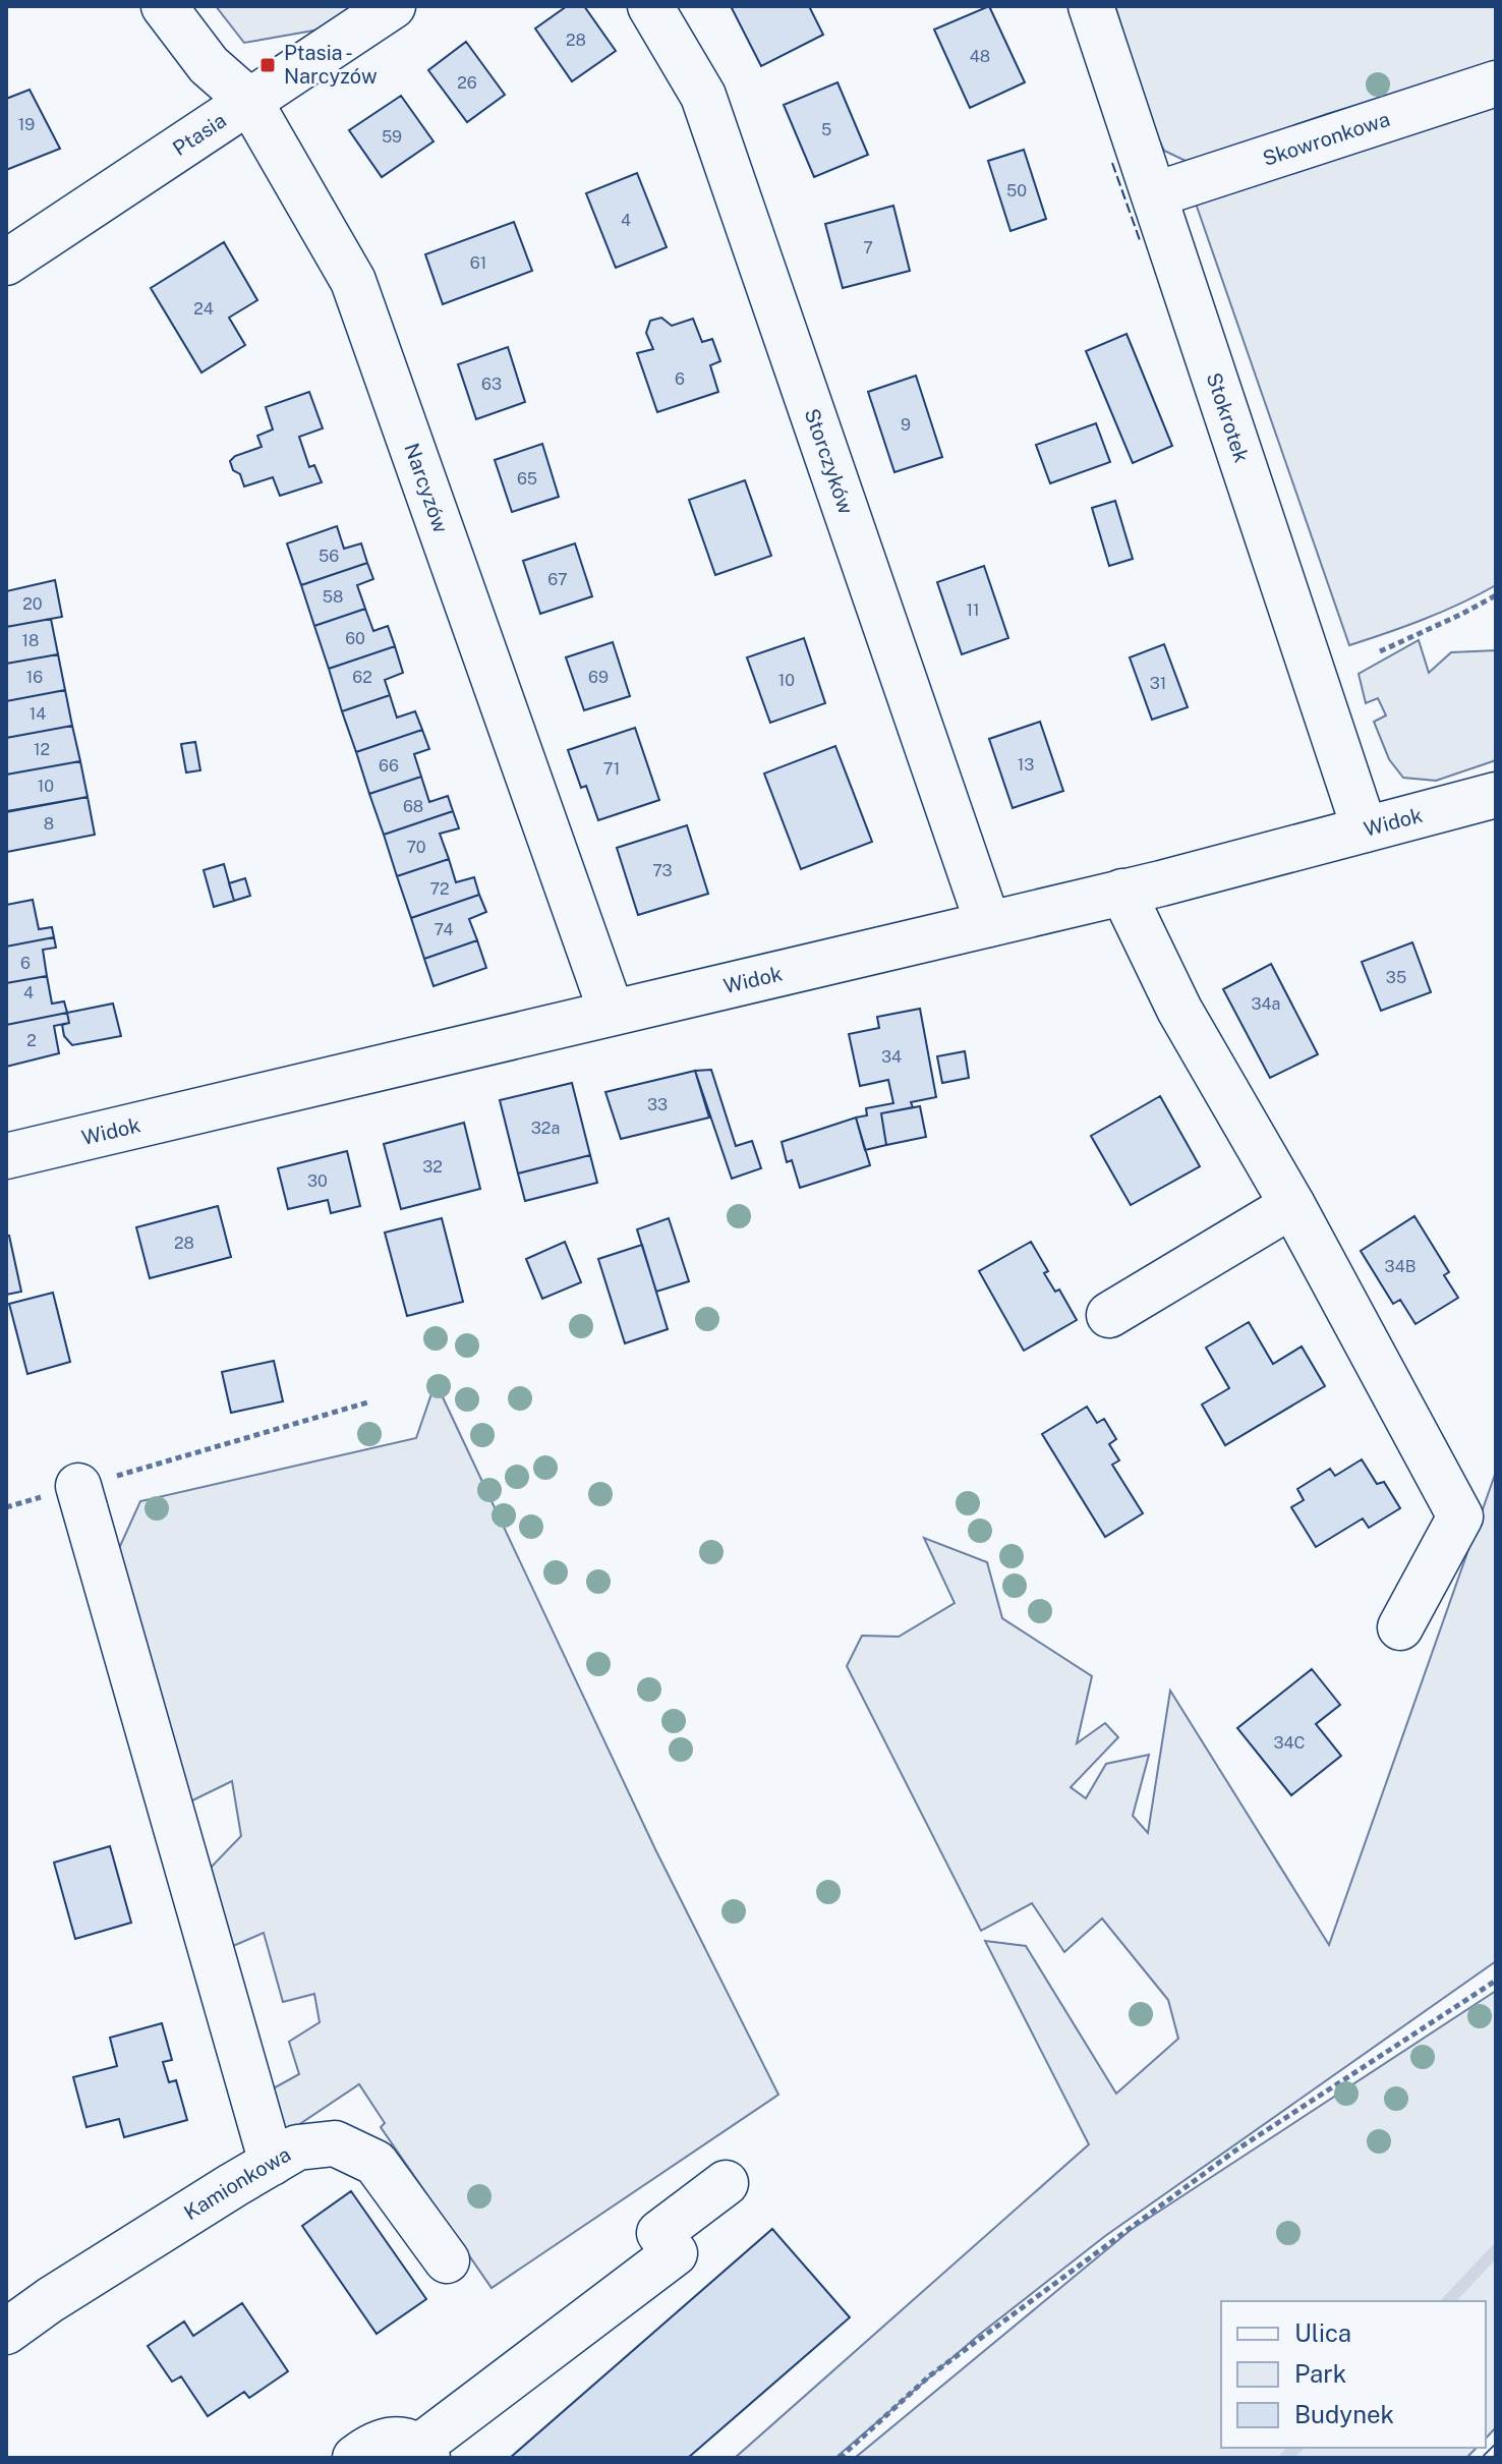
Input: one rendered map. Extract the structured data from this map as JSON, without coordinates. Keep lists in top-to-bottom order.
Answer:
{
  "streets": {
    "street": [
      "Ptasia",
      "Skowronkowa",
      "Stokrotek",
      "Storczyków",
      "Narcyzów",
      "Widok",
      "Kamionkowa"
    ]
  },
  "crossings": [
    ["Ptasia", "Narcyzów"],
    ["Skowronkowa", "Stokrotek"],
    ["Stokrotek", "Widok"],
    ["Storczyków", "Widok"],
    ["Narcyzów", "Widok"]
  ],
  "places": {
    "transit": ["Ptasia - Narcyzów"]
  },
  "house_numbers": [
    "28",
    "48",
    "26",
    "19",
    "5",
    "59",
    "50",
    "4",
    "7",
    "61",
    "24",
    "6",
    "63",
    "9",
    "65",
    "56",
    "67",
    "58",
    "20",
    "11",
    "60",
    "18",
    "16",
    "62",
    "69",
    "10",
    "31",
    "14",
    "12",
    "13",
    "66",
    "71",
    "10",
    "68",
    "8",
    "70",
    "73",
    "72",
    "74",
    "6",
    "35",
    "4",
    "34a",
    "2",
    "34",
    "33",
    "32a",
    "32",
    "30",
    "28",
    "34B",
    "34C"
  ],
  "legend": ["Ulica", "Park", "Budynek"]
}
